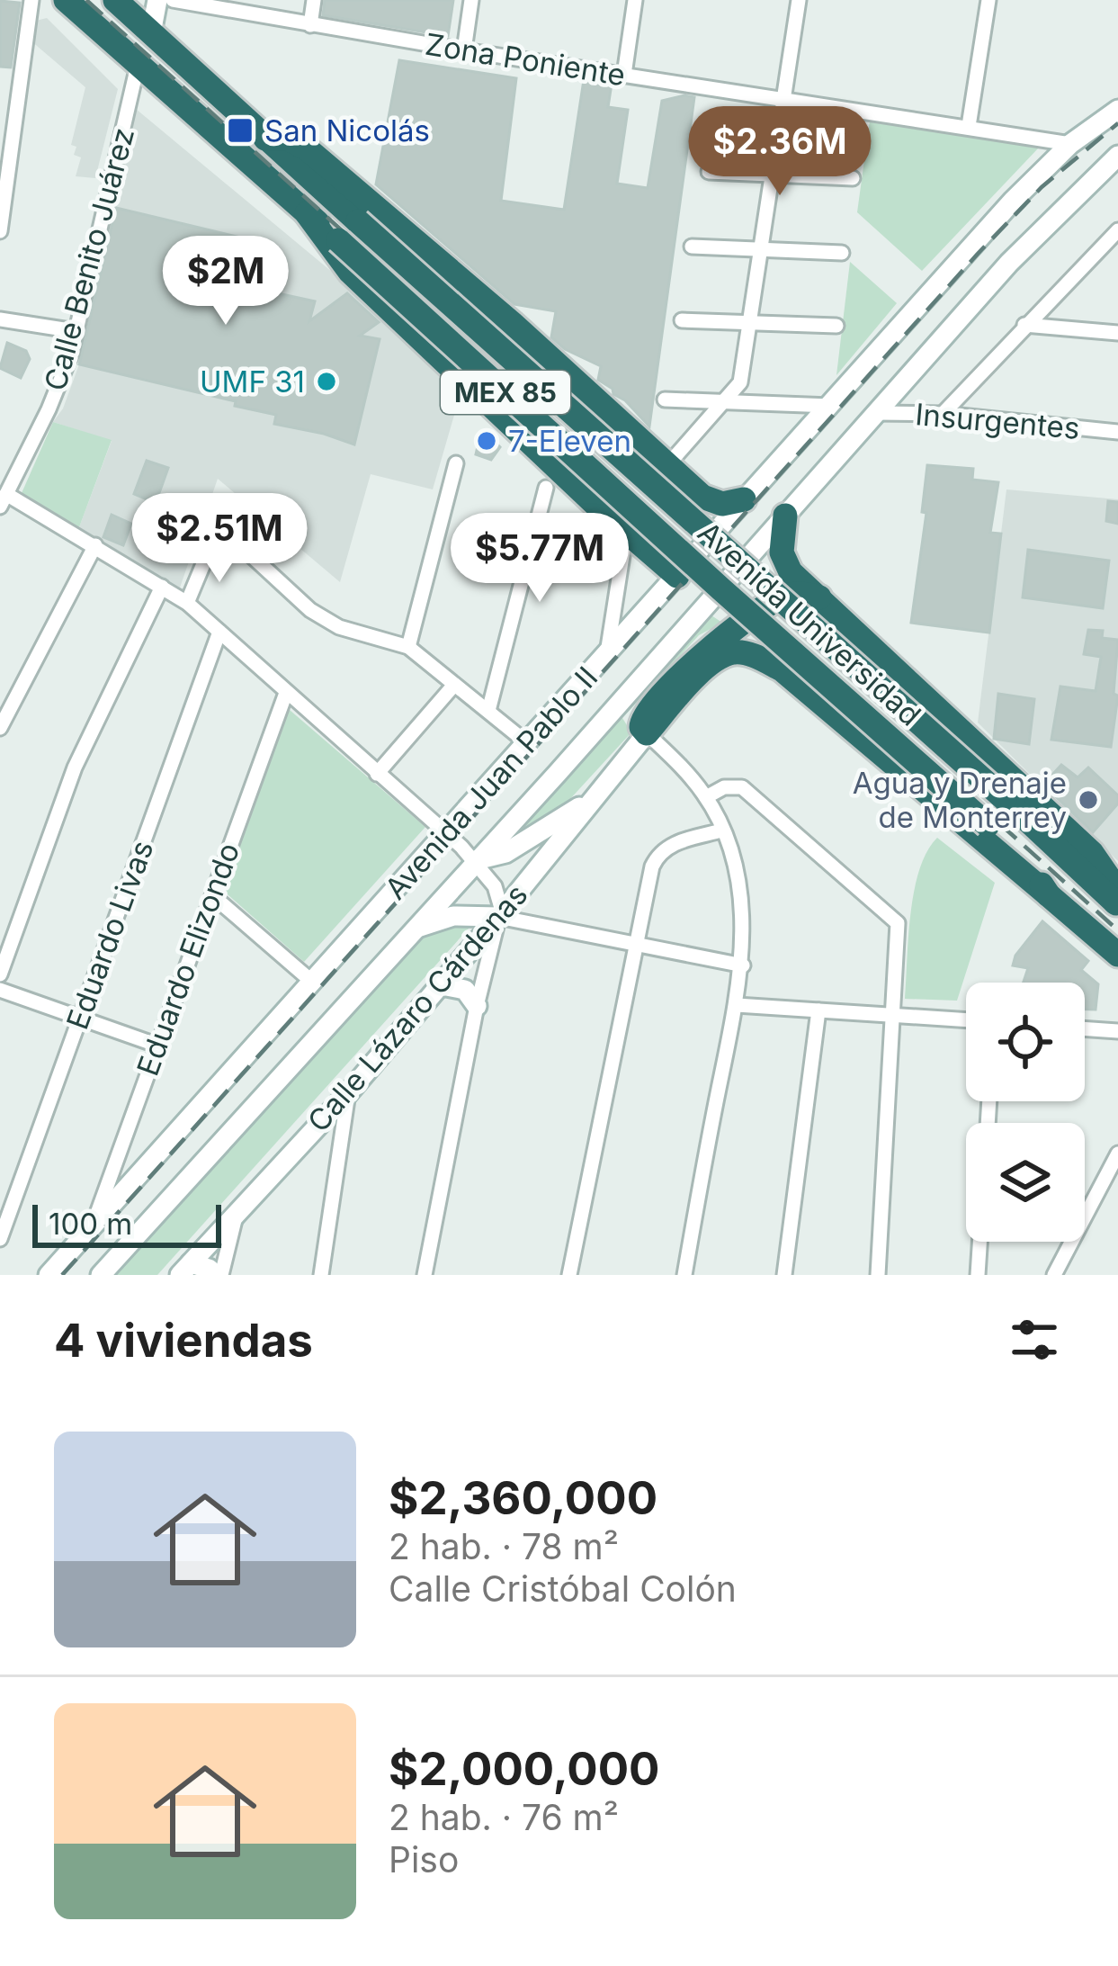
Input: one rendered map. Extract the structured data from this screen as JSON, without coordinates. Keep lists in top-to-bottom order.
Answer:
{
  "streets": {
    "highway": ["MEX 85", "Avenida Universidad"],
    "street": [
      "Zona Poniente",
      "Calle Benito Juárez",
      "Insurgentes",
      "Avenida Juan Pablo II",
      "Eduardo Livas",
      "Eduardo Elizondo",
      "Calle Lázaro Cárdenas"
    ]
  },
  "crossings": [
    ["Zona Poniente", "Avenida Juan Pablo II"],
    ["Calle Benito Juárez", "Avenida Universidad"],
    ["Insurgentes", "Avenida Juan Pablo II"],
    ["Avenida Juan Pablo II", "Eduardo Elizondo"]
  ],
  "places": {
    "transit": ["San Nicolás"],
    "other": ["UMF 31", "7-Eleven", "Agua y Drenaje de Monterrey"]
  },
  "scale_bar": "100 m",
  "page": {
    "price": [
      "$2.36M",
      "$2M",
      "$2.51M",
      "$5.77M"
    ],
    "scale": "100 m",
    "heading": "4 viviendas",
    "list": [
      {
        "name": "$2,360,000",
        "note": "2 hab. · 78 m² · Calle Cristóbal Colón"
      },
      {
        "name": "$2,000,000",
        "note": "2 hab. · 76 m² · Piso"
      }
    ]
  }
}
